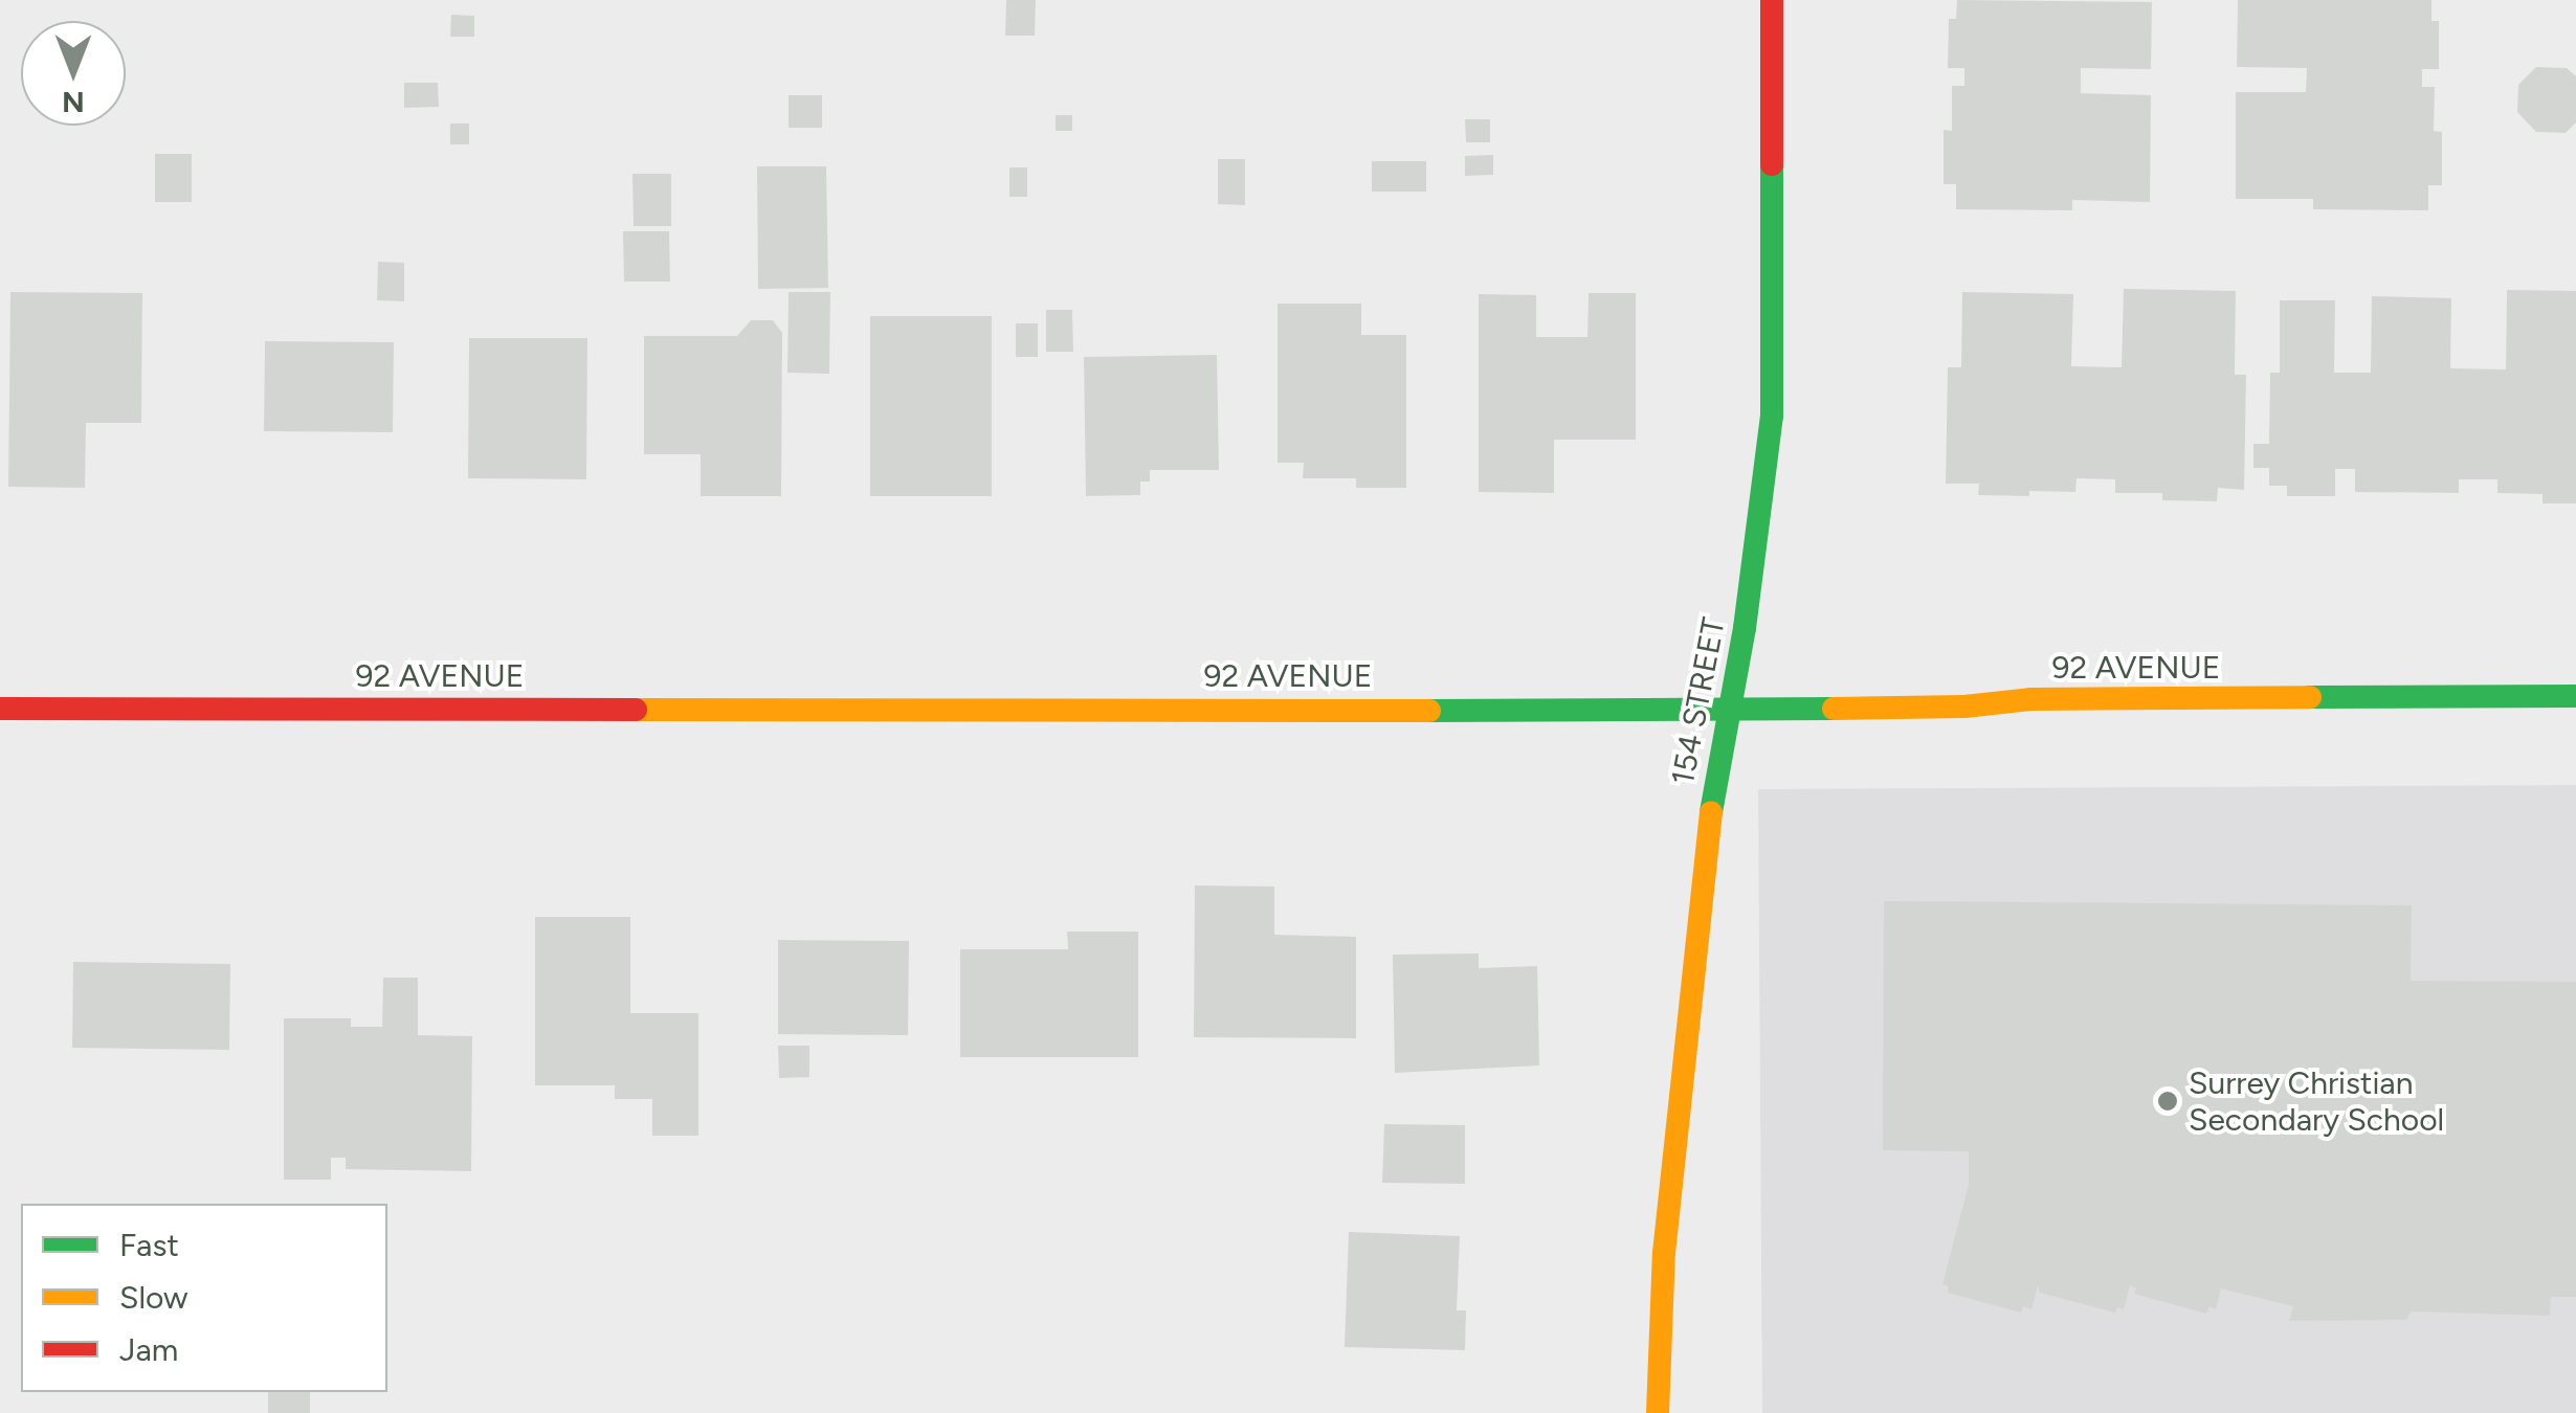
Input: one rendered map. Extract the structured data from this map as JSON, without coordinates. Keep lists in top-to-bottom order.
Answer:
{
  "streets": {
    "street": ["92 AVENUE", "154 STREET"]
  },
  "crossings": [
    ["92 AVENUE", "154 STREET"]
  ],
  "places": ["Surrey Christian Secondary School"],
  "legend": ["Fast", "Slow", "Jam"],
  "north": "bottom"
}
